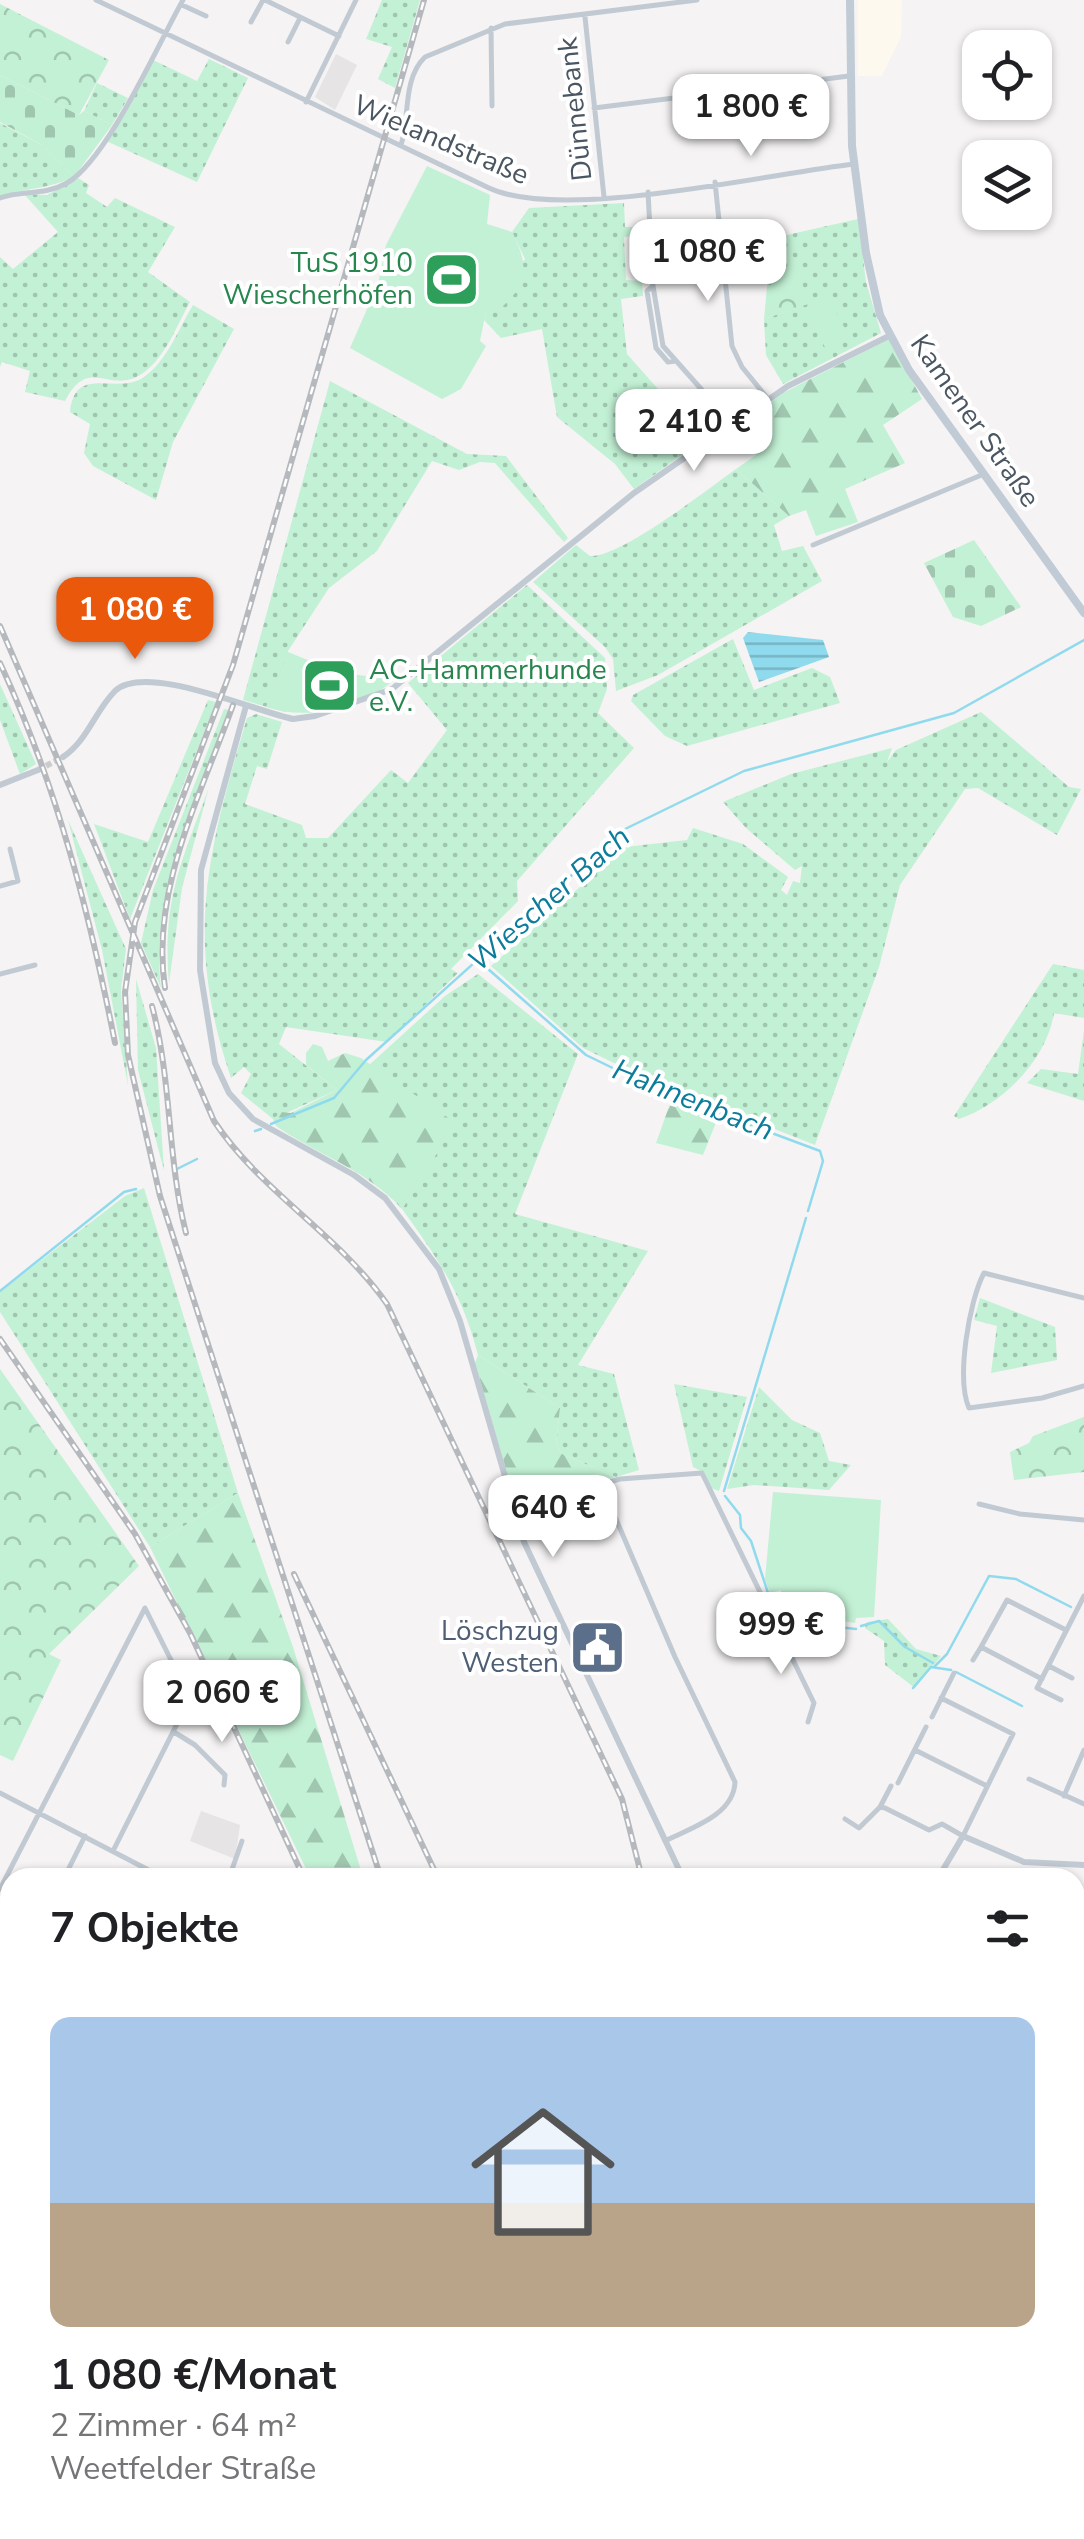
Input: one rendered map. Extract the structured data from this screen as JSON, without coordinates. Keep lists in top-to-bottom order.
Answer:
{
  "streets": {
    "main road": ["Kamener Straße"],
    "street": ["Dünnebank", "Wielandstraße"]
  },
  "crossings": [
    ["Dünnebank", "Wielandstraße"],
    ["Wielandstraße", "Kamener Straße"]
  ],
  "water": ["Wiescher Bach", "Hahnenbach"],
  "places": {
    "sports": ["TuS 1910 Wiescherhöfen", "AC-Hammerhunde e.V."],
    "public building": ["Löschzug Westen"]
  },
  "page": {
    "price": [
      "1 800 €",
      "1 080 €",
      "2 410 €",
      "1 080 €",
      "640 €",
      "999 €",
      "2 060 €"
    ],
    "heading": "7 Objekte",
    "list": [
      {
        "name": "1 080 €/Monat",
        "note": "2 Zimmer · 64 m² · Weetfelder Straße"
      }
    ]
  }
}
